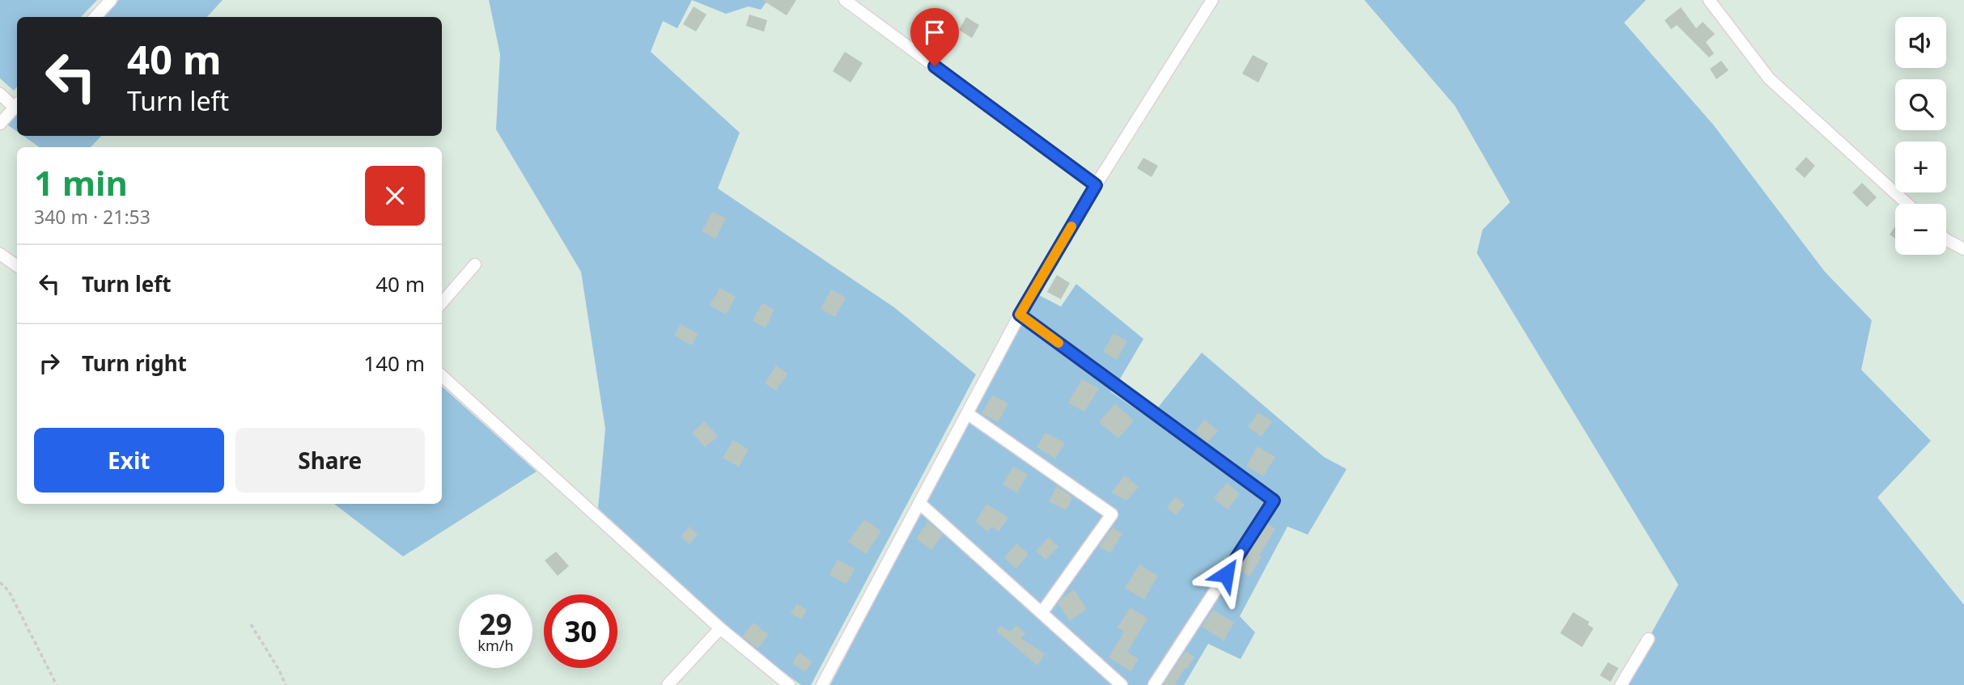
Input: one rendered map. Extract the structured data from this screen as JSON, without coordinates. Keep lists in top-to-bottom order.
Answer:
{
  "page": {
    "map_buttons": ["+", "−"],
    "turn": ["40 m", "Turn left"],
    "heading": ["1 min", "340 m · 21:53"],
    "list": [
      {
        "name": "Turn left",
        "value": "40 m"
      },
      {
        "name": "Turn right",
        "value": "140 m"
      }
    ],
    "buttons": ["Exit", "Share"],
    "speed": "29 km/h",
    "limit": "30"
  }
}
